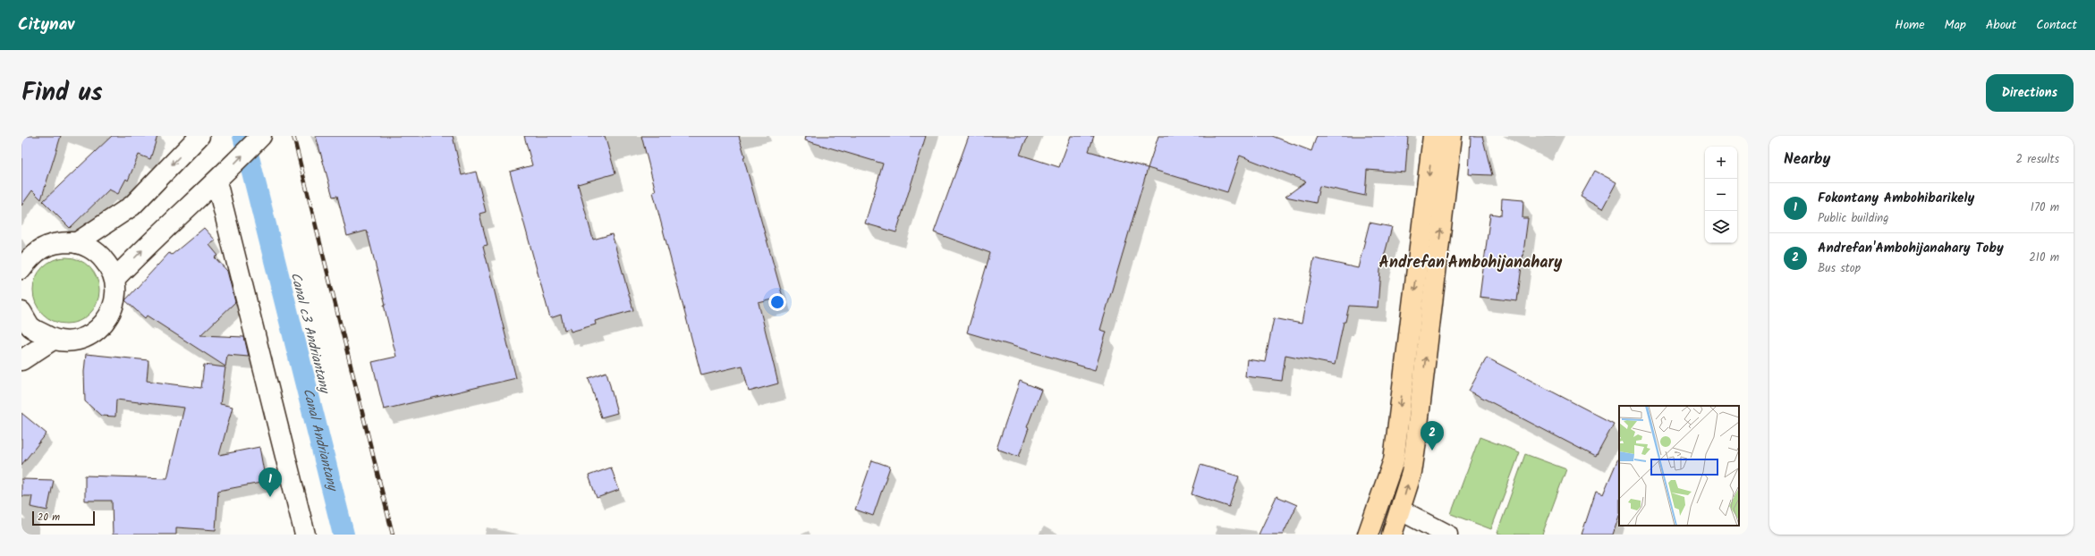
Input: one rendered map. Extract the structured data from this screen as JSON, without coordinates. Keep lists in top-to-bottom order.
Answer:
{
  "districts": ["Andrefan'Ambohijanahary"],
  "water": ["Canal c3 Andriantany", "Canal Andriantany"],
  "scale_bar": "20 m",
  "page": {
    "header": "Citynav",
    "nav": [
      "Home",
      "Map",
      "About",
      "Contact"
    ],
    "title": "Find us",
    "buttons": "Directions",
    "heading": ["Nearby", "2 results"],
    "map_buttons": ["+", "−"],
    "list": [
      {
        "mark": "1",
        "name": "Fokontany Ambohibarikely",
        "note": "Public building",
        "value": "170 m"
      },
      {
        "mark": "2",
        "name": "Andrefan'Ambohijanahary Toby",
        "note": "Bus stop",
        "value": "210 m"
      }
    ],
    "pins": ["2", "1"],
    "scale": "20 m"
  }
}
